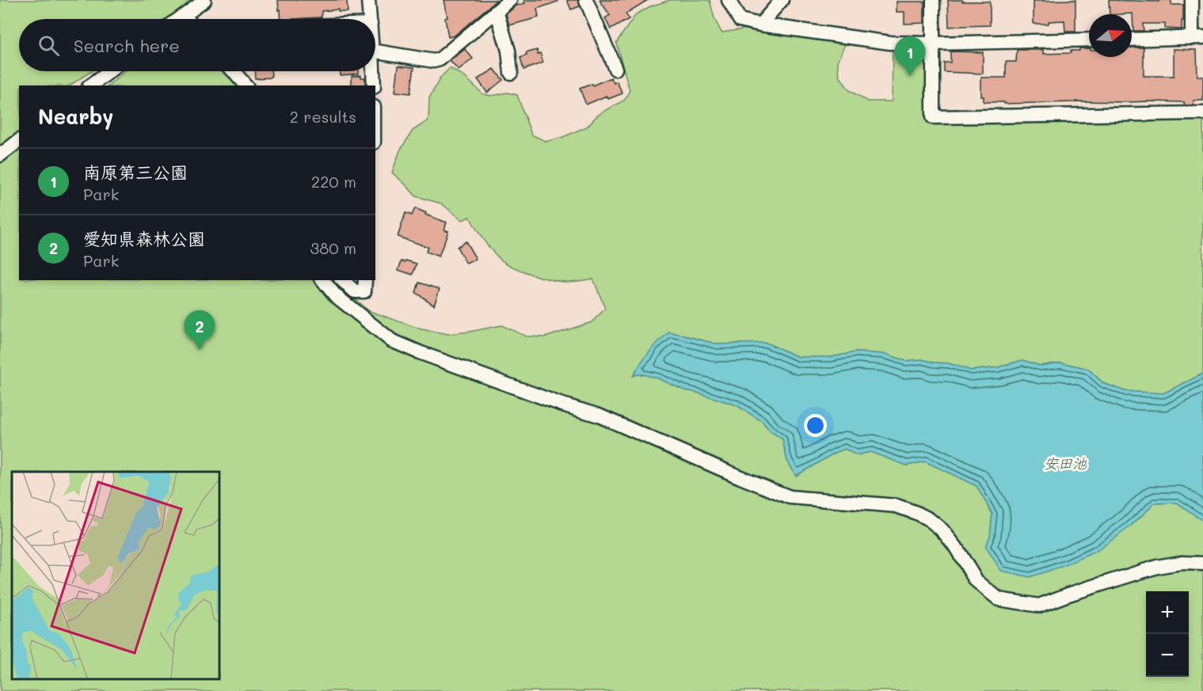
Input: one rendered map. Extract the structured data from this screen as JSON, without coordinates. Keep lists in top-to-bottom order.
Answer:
{
  "water": ["安田池"],
  "north": "right",
  "page": {
    "search": "Search here",
    "pins": ["1", "2"],
    "heading": ["Nearby", "2 results"],
    "list": [
      {
        "mark": "1",
        "name": "南原第三公園",
        "note": "Park",
        "value": "220 m"
      },
      {
        "mark": "2",
        "name": "愛知県森林公園",
        "note": "Park",
        "value": "380 m"
      }
    ],
    "map_buttons": ["+", "−"]
  }
}
